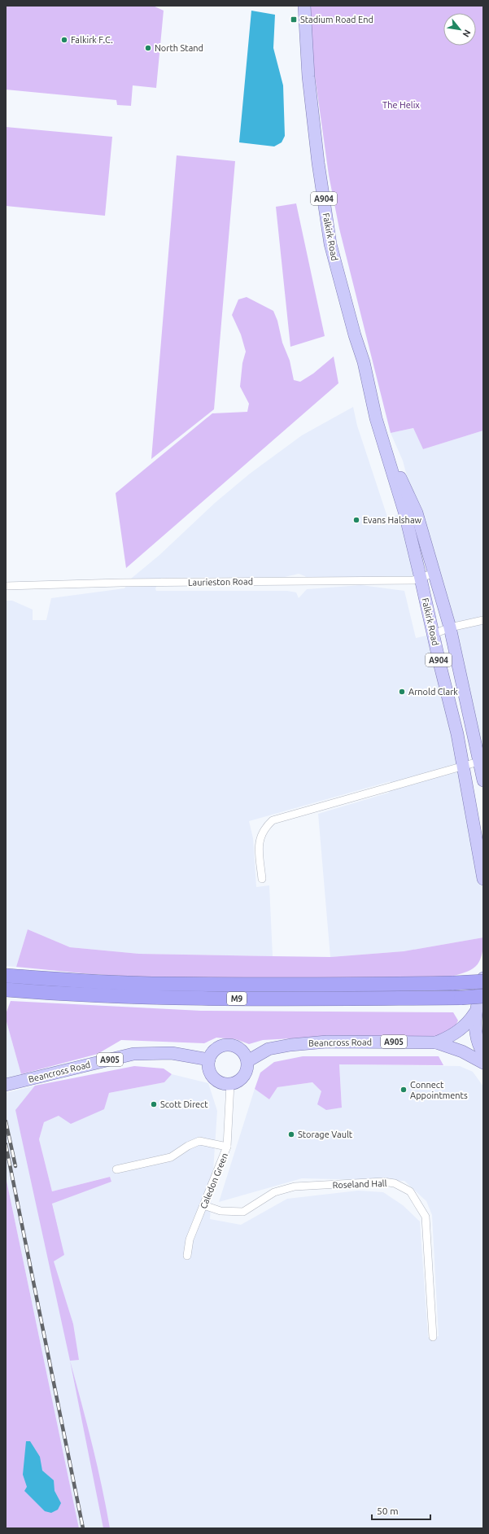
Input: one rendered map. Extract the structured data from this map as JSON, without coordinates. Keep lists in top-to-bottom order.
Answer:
{
  "streets": {
    "highway": ["M9"],
    "main road": [
      "A904",
      "Falkirk Road",
      "A905",
      "Beancross Road"
    ],
    "street": ["Laurieston Road", "Caledon Green", "Roseland Hall"]
  },
  "crossings": [
    ["Falkirk Road", "Laurieston Road"],
    ["Beancross Road", "Caledon Green"],
    ["Caledon Green", "Roseland Hall"]
  ],
  "parks": ["The Helix"],
  "places": {
    "transit": ["Stadium Road End"],
    "other": [
      "Falkirk F.C.",
      "North Stand",
      "Evans Halshaw",
      "Arnold Clark",
      "Connect Appointments",
      "Scott Direct",
      "Storage Vault"
    ]
  },
  "scale_bar": "50 m",
  "north": "bottom right"
}
